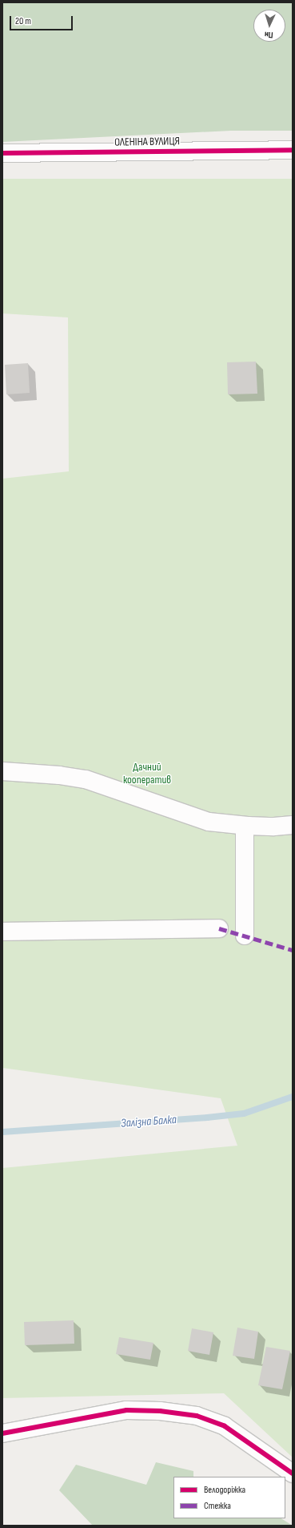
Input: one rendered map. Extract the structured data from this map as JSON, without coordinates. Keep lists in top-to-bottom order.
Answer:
{
  "streets": {
    "cycle path": ["ОЛЕНІНА ВУЛИЦЯ"]
  },
  "water": ["Залізна Балка"],
  "parks": ["Дачний кооператив"],
  "legend": ["Велодоріжка", "Стежка"],
  "scale_bar": "20 m",
  "north": "bottom"
}
